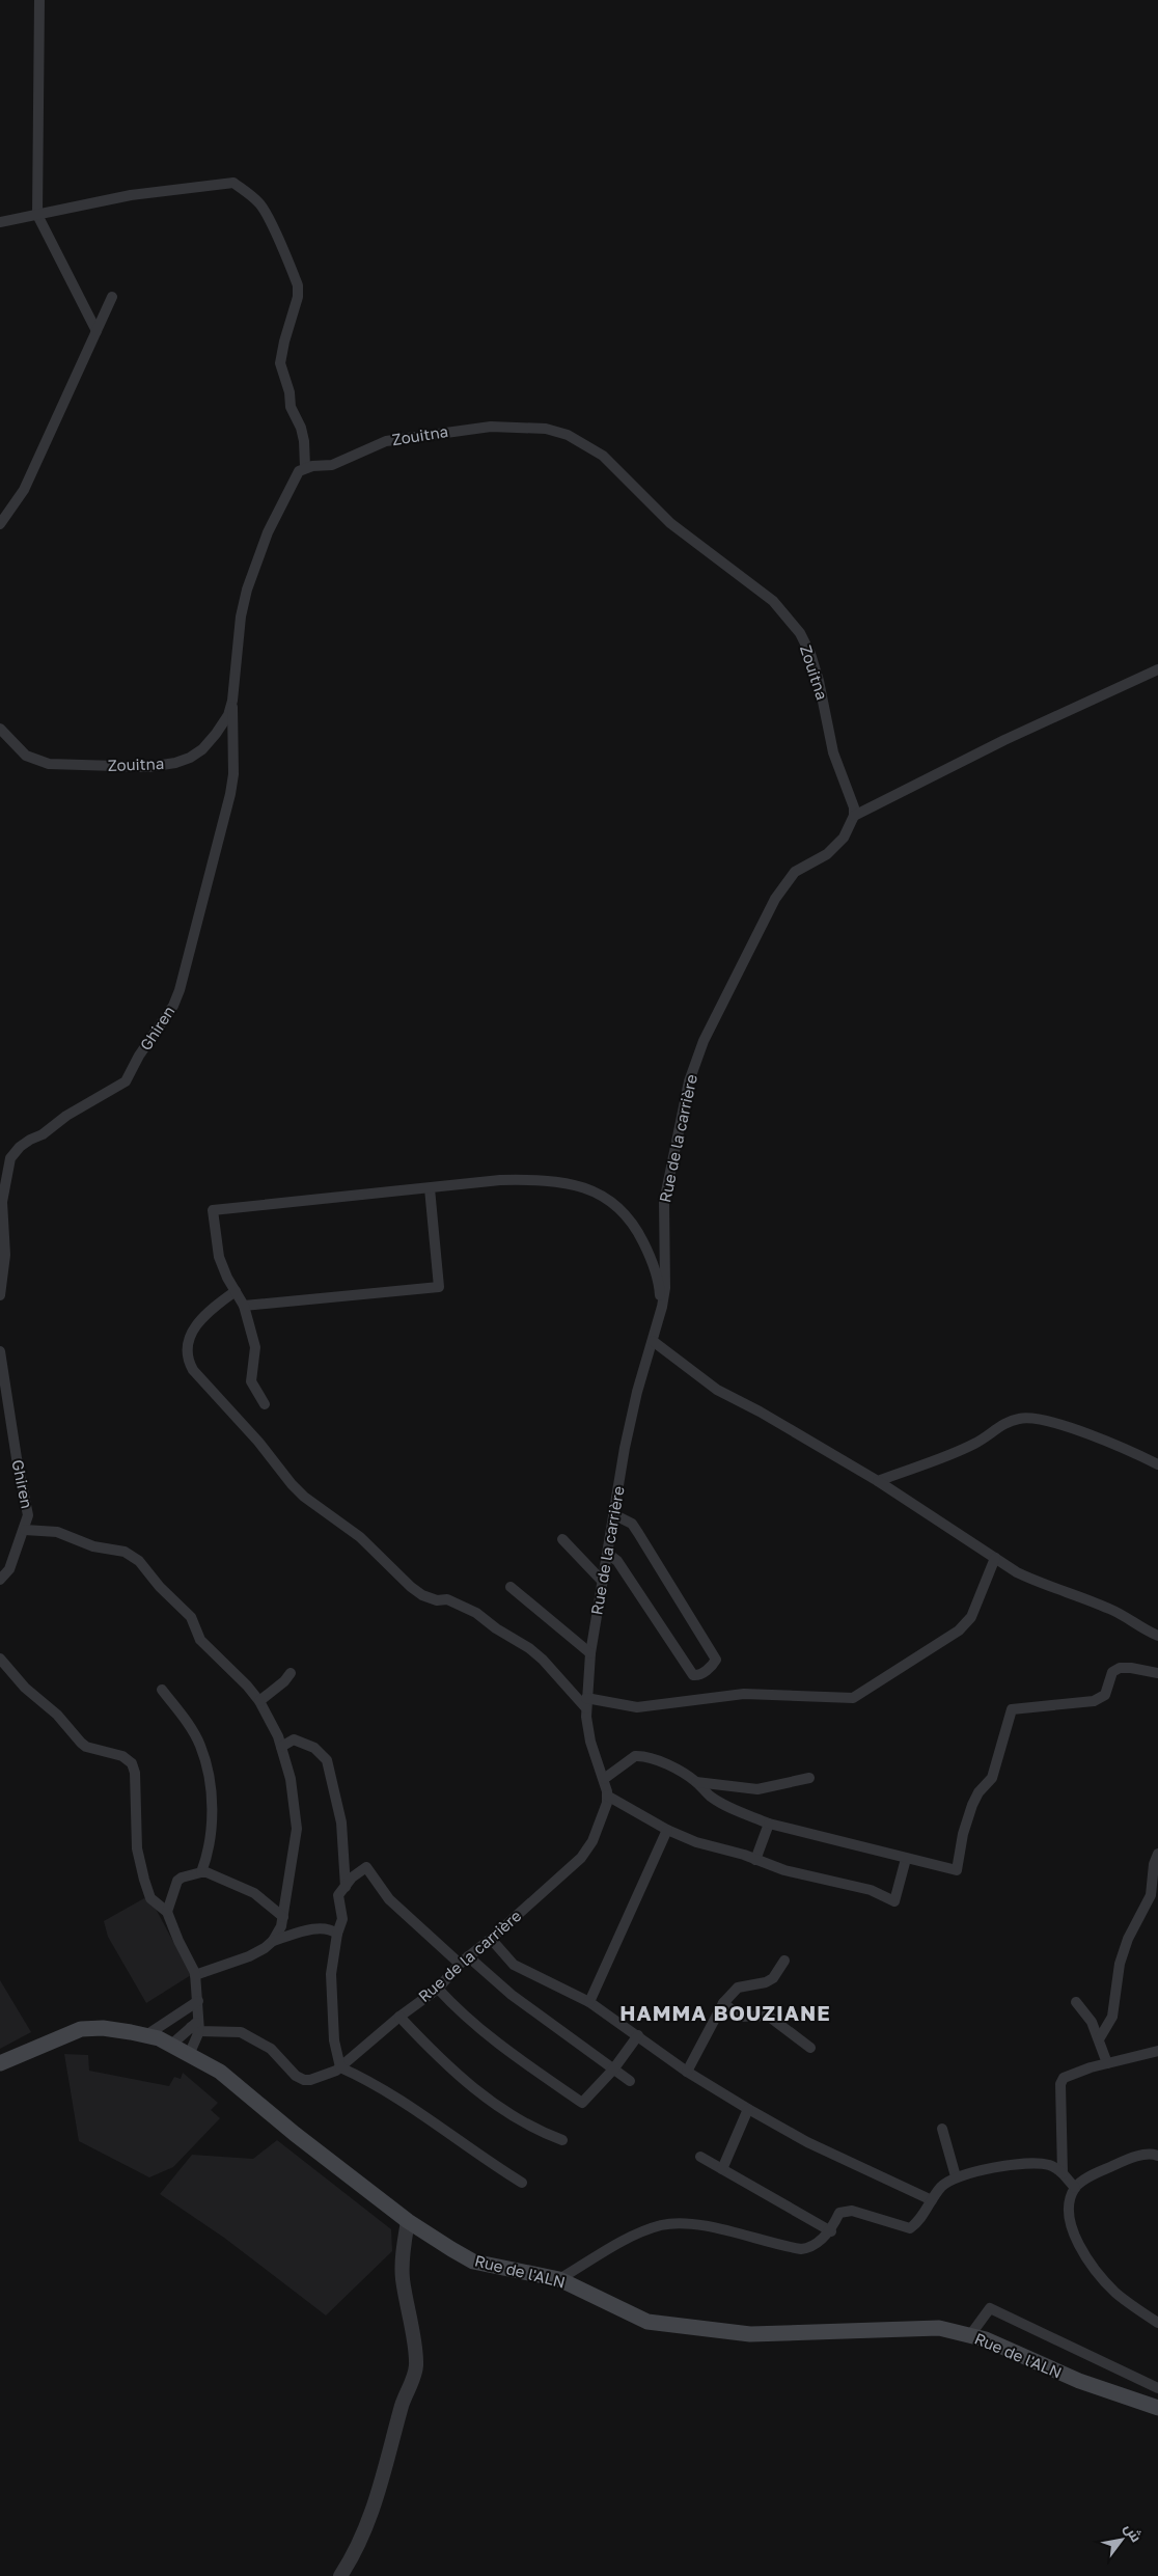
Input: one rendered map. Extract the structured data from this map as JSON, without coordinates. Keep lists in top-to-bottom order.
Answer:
{
  "streets": {
    "main road": ["Rue de l'ALN"],
    "street": ["Zouitna", "Ghiren", "Rue de la carrière"]
  },
  "crossings": [
    ["Zouitna", "Ghiren"],
    ["Zouitna", "Rue de la carrière"]
  ],
  "districts": ["HAMMA BOUZIANE"],
  "north": "top right"
}
